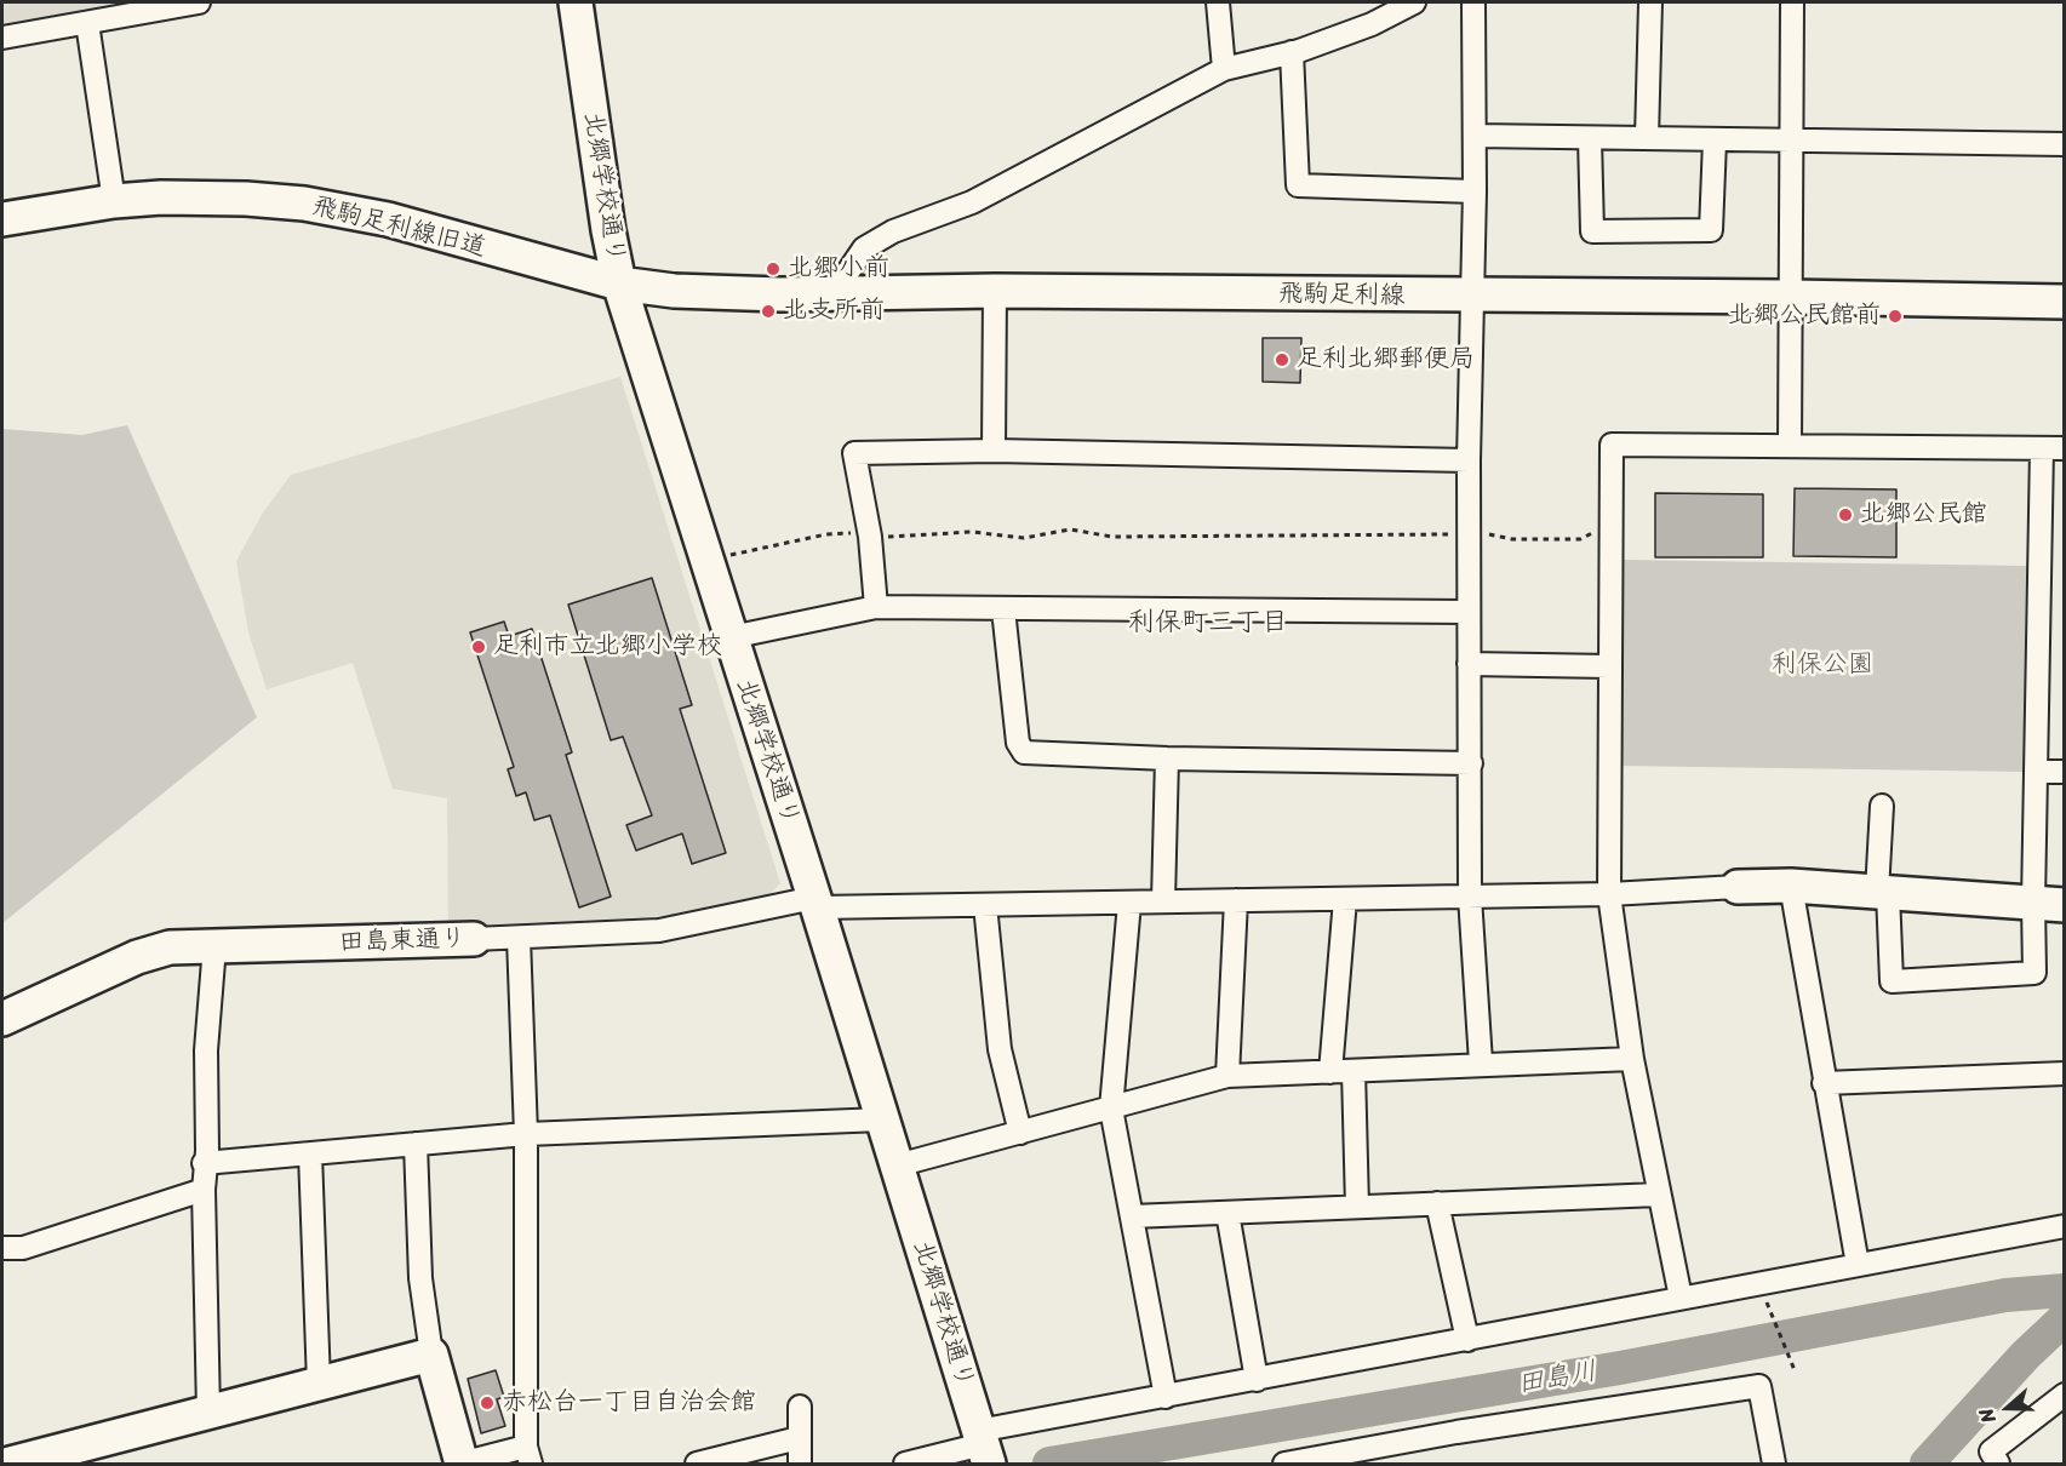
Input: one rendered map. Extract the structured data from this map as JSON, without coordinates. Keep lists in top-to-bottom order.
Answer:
{
  "streets": {
    "street": [
      "北郷学校通り",
      "飛駒足利線旧道",
      "飛駒足利線",
      "田島東通り"
    ]
  },
  "crossings": [
    ["北郷学校通り", "飛駒足利線旧道"],
    ["北郷学校通り", "飛駒足利線"],
    ["北郷学校通り", "田島東通り"],
    ["飛駒足利線旧道", "飛駒足利線"]
  ],
  "districts": ["利保町三丁目"],
  "water": ["田島川"],
  "parks": ["利保公園"],
  "places": [
    "北郷小前",
    "北支所前",
    "北郷公民館前",
    "足利北郷郵便局",
    "北郷公民館",
    "足利市立北郷小学校",
    "赤松台一丁目自治会館"
  ],
  "north": "left"
}
